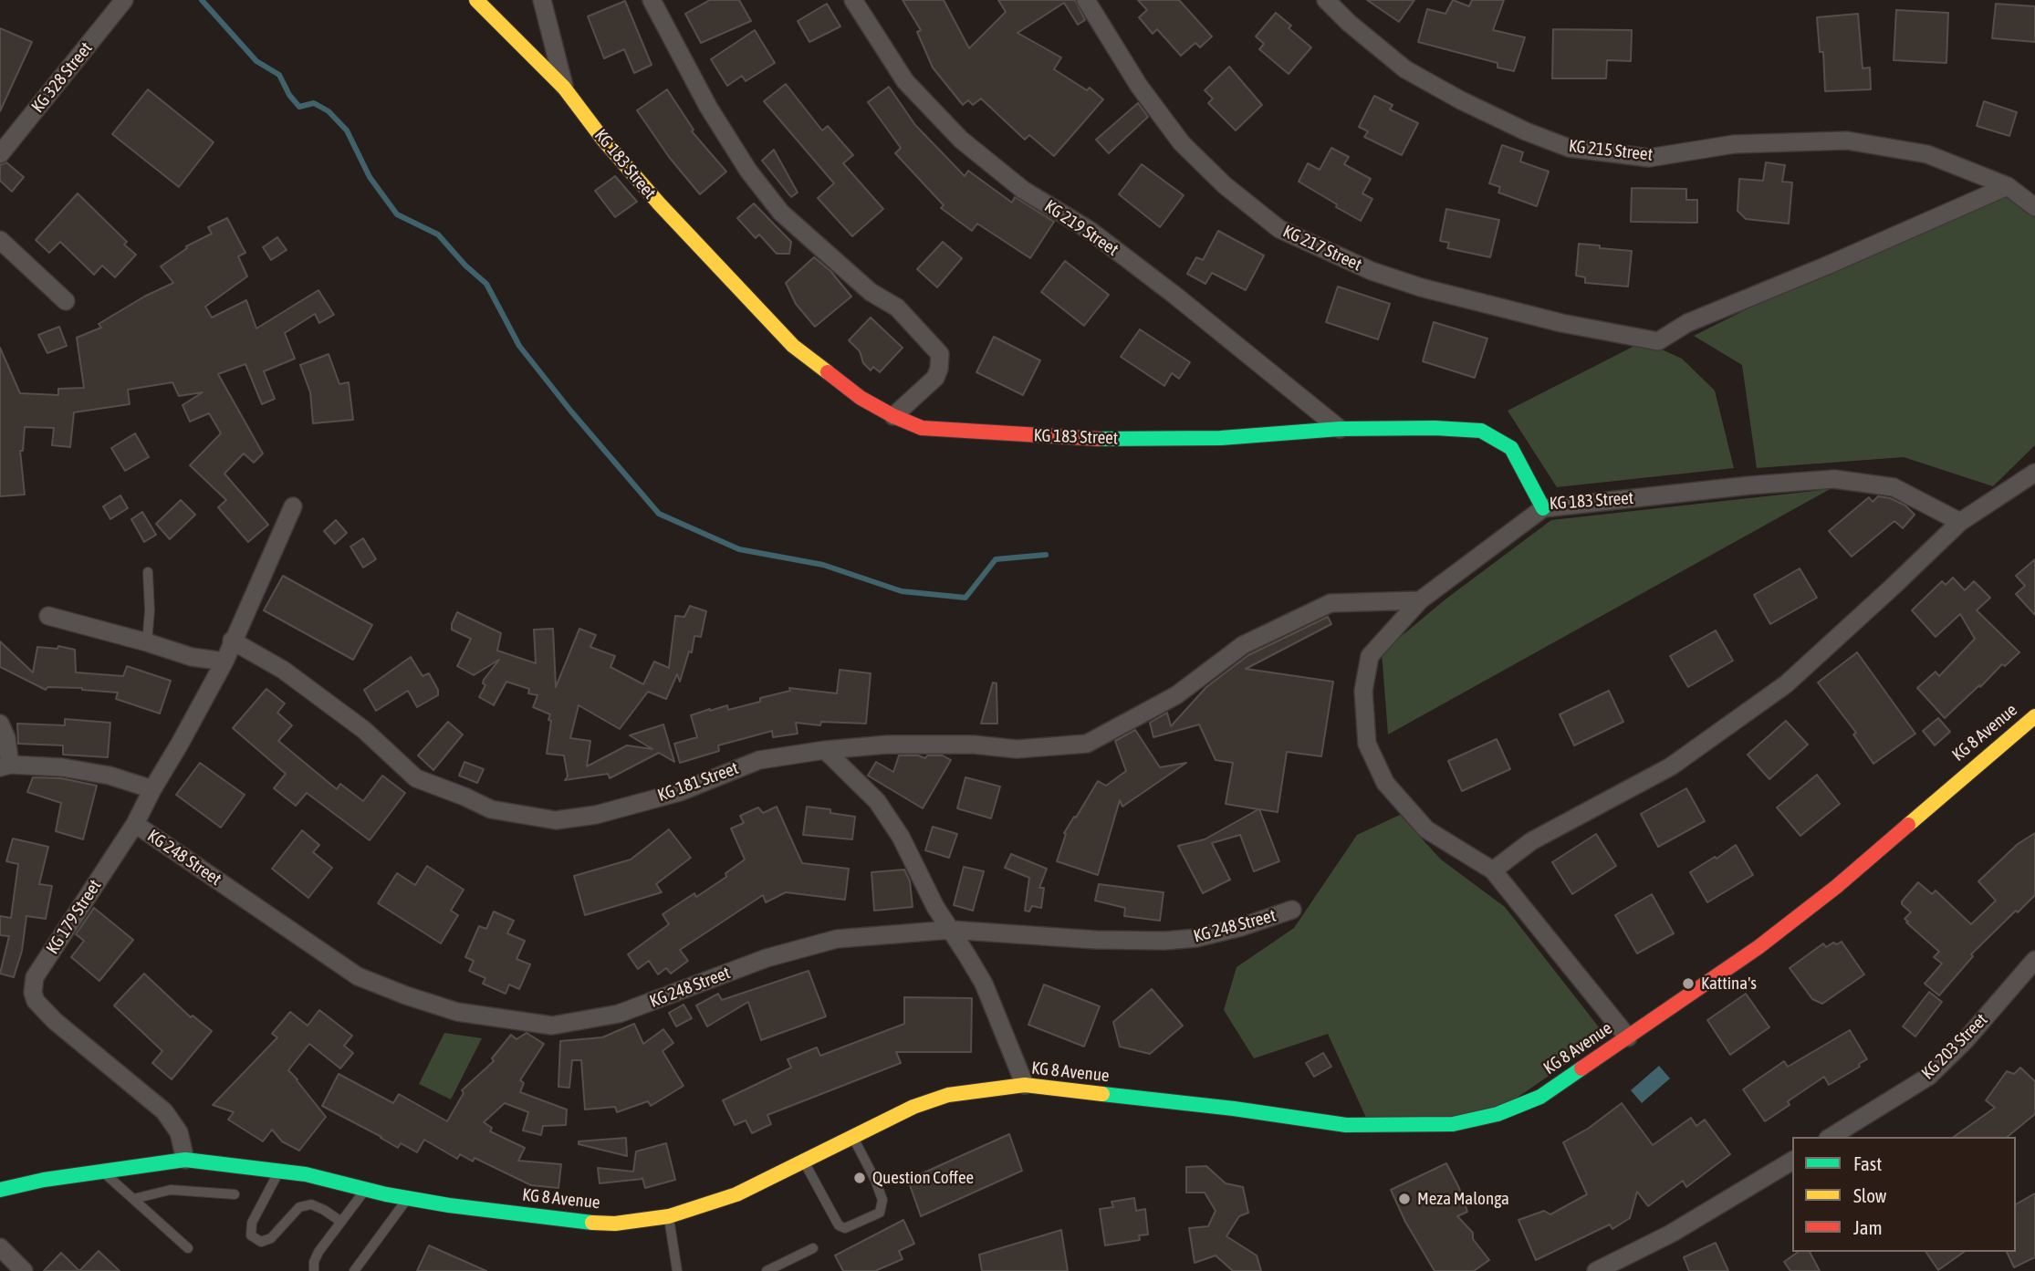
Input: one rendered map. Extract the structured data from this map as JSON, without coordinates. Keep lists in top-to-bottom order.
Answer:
{
  "streets": {
    "street": [
      "KG 328 Street",
      "KG 215 Street",
      "KG 183 Street",
      "KG 219 Street",
      "KG 217 Street",
      "KG 8 Avenue",
      "KG 181 Street",
      "KG 248 Street",
      "KG 179 Street",
      "KG 203 Street"
    ]
  },
  "crossings": [
    ["KG 215 Street", "KG 217 Street"],
    ["KG 183 Street", "KG 219 Street"],
    ["KG 8 Avenue", "KG 179 Street"],
    ["KG 181 Street", "KG 179 Street"],
    ["KG 248 Street", "KG 179 Street"]
  ],
  "places": ["Kattina's", "Question Coffee", "Meza Malonga"],
  "legend": ["Fast", "Slow", "Jam"]
}
